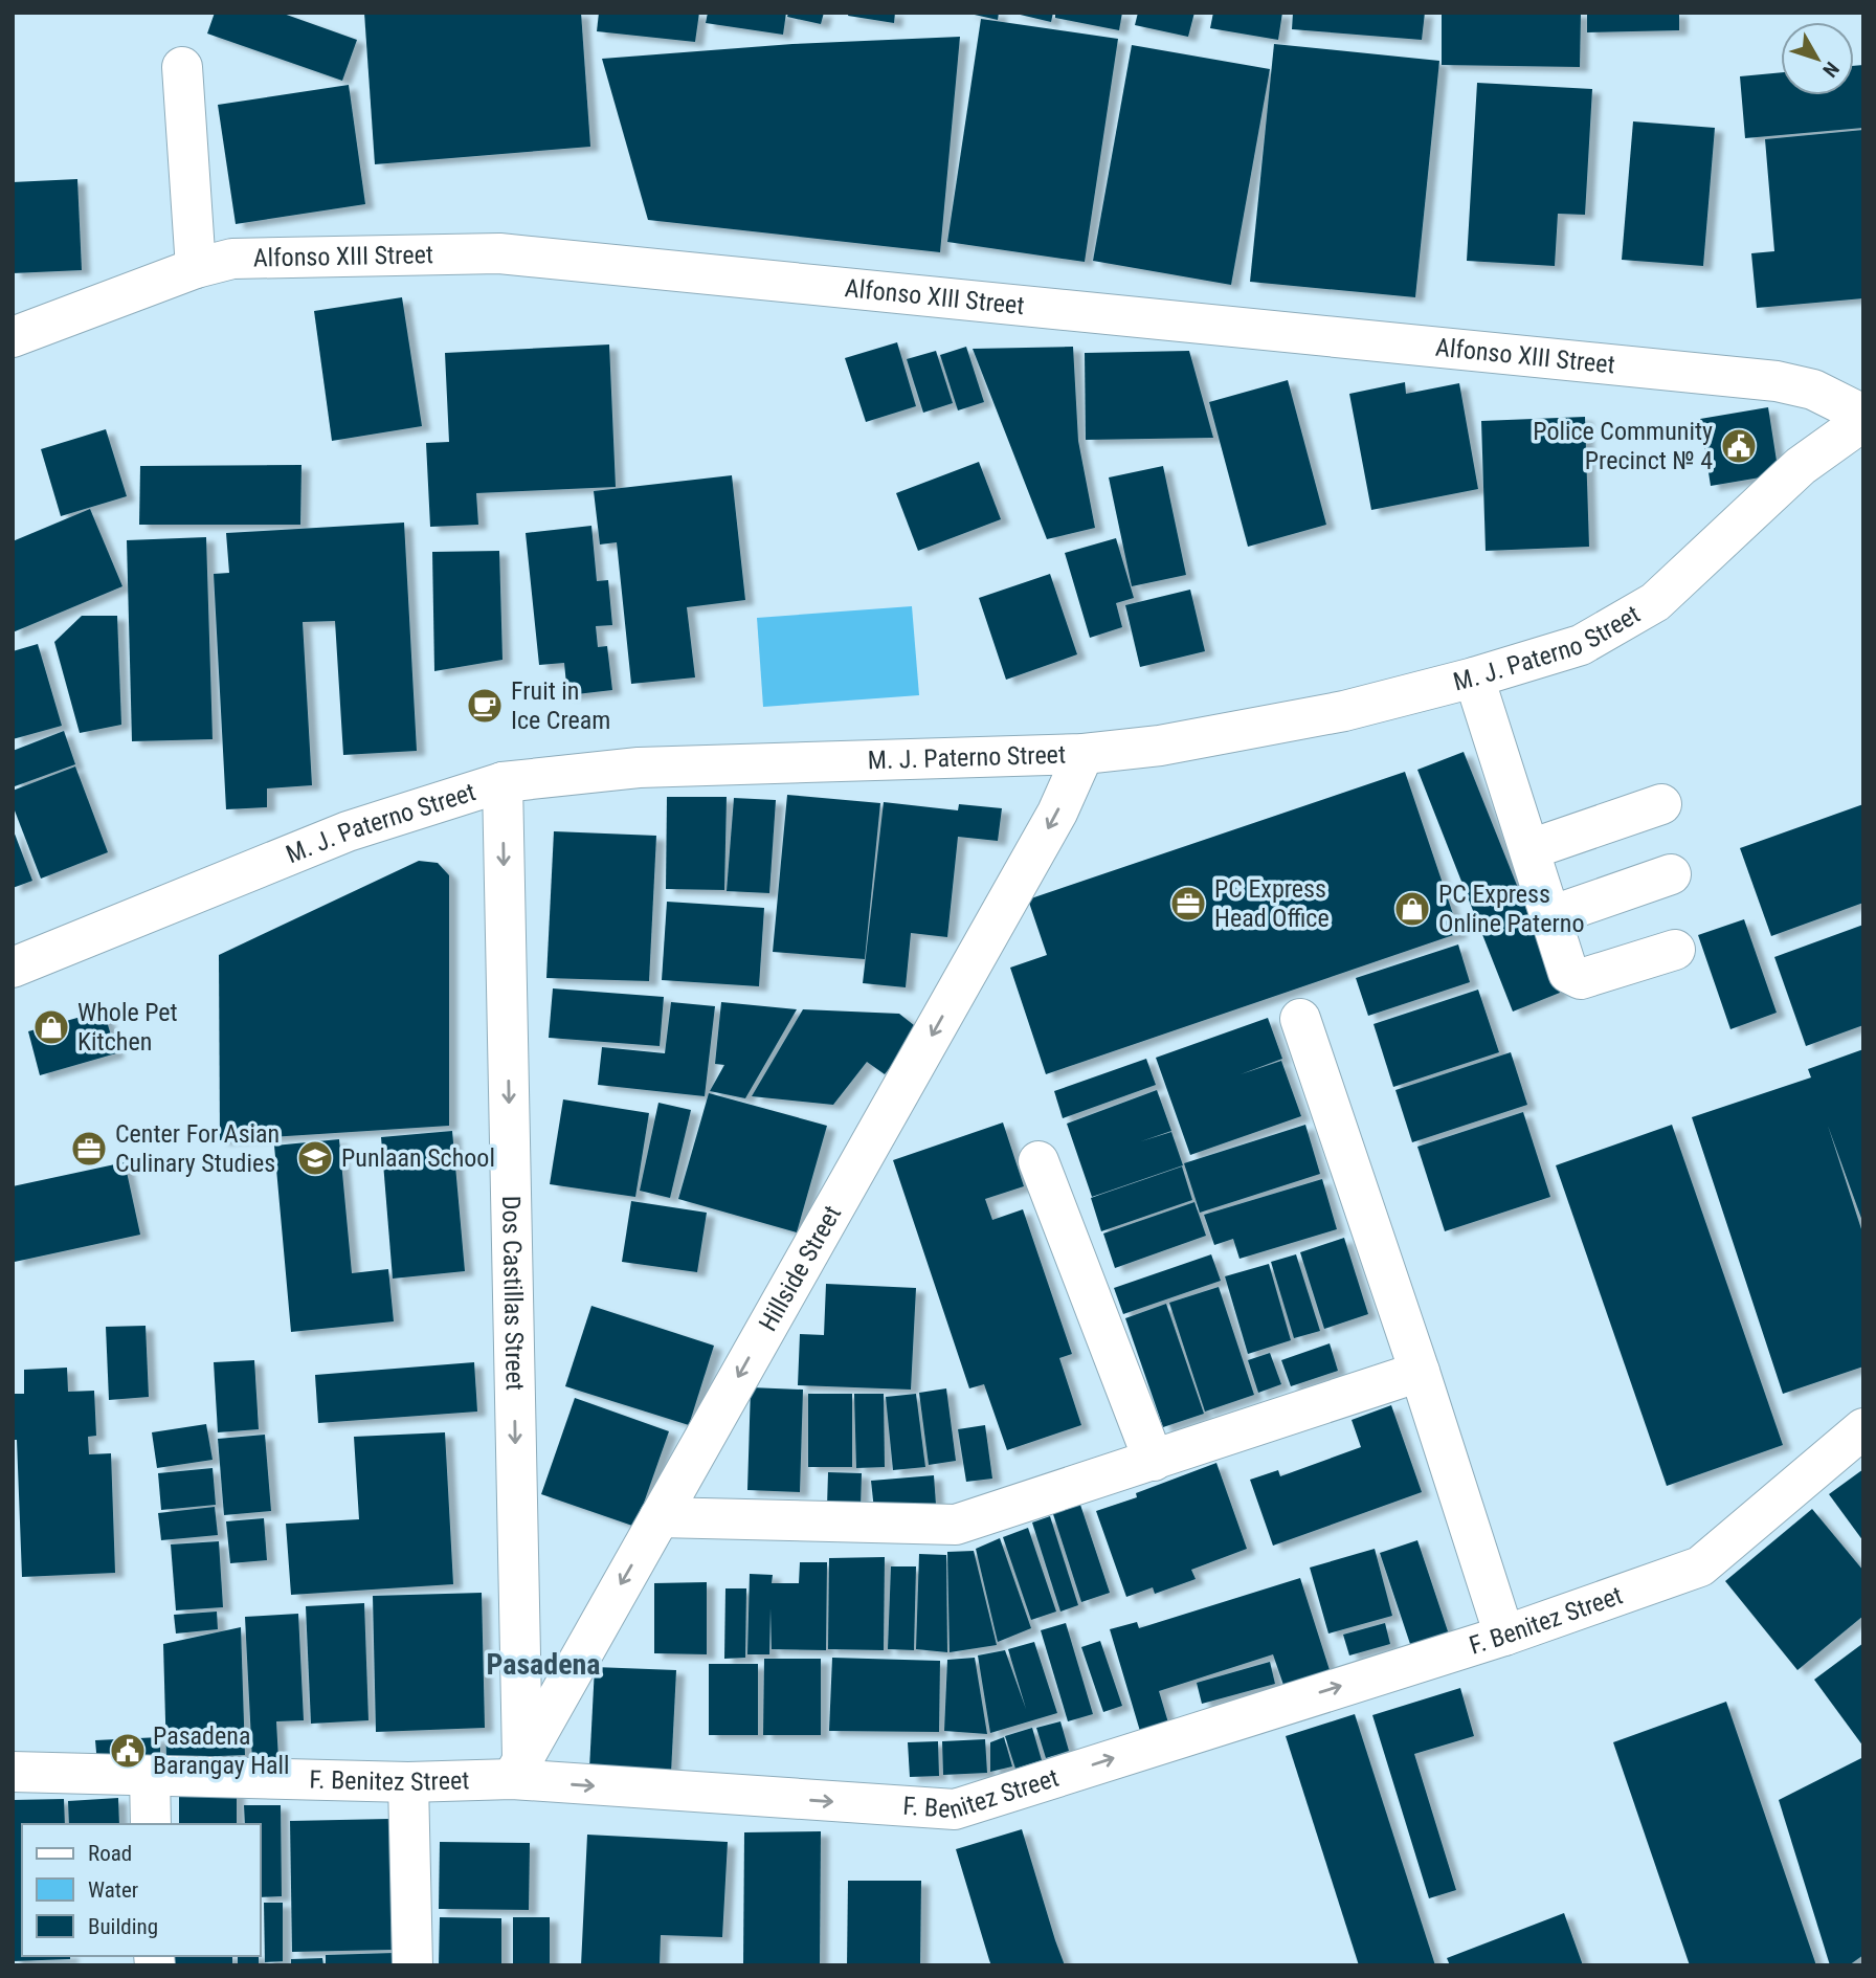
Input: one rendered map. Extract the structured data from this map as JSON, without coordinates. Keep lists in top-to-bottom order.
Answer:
{
  "streets": {
    "street": [
      "Alfonso XIII Street",
      "M. J. Paterno Street",
      "Hillside Street",
      "Dos Castillas Street",
      "F. Benitez Street"
    ]
  },
  "crossings": [
    ["M. J. Paterno Street", "Hillside Street"],
    ["M. J. Paterno Street", "Dos Castillas Street"],
    ["Hillside Street", "Dos Castillas Street"],
    ["Hillside Street", "F. Benitez Street"],
    ["Dos Castillas Street", "F. Benitez Street"]
  ],
  "one_way": ["Hillside Street", "Dos Castillas Street"],
  "districts": ["Pasadena"],
  "places": {
    "public building": ["Police Community Precinct № 4", "Pasadena Barangay Hall"],
    "cafe": ["Fruit in Ice Cream"],
    "office": ["PC Express Head Office", "Center For Asian Culinary Studies"],
    "shop": ["PC Express Online Paterno", "Whole Pet Kitchen"],
    "school or university": ["Punlaan School"]
  },
  "legend": ["Road", "Water", "Building"],
  "north": "bottom right"
}
